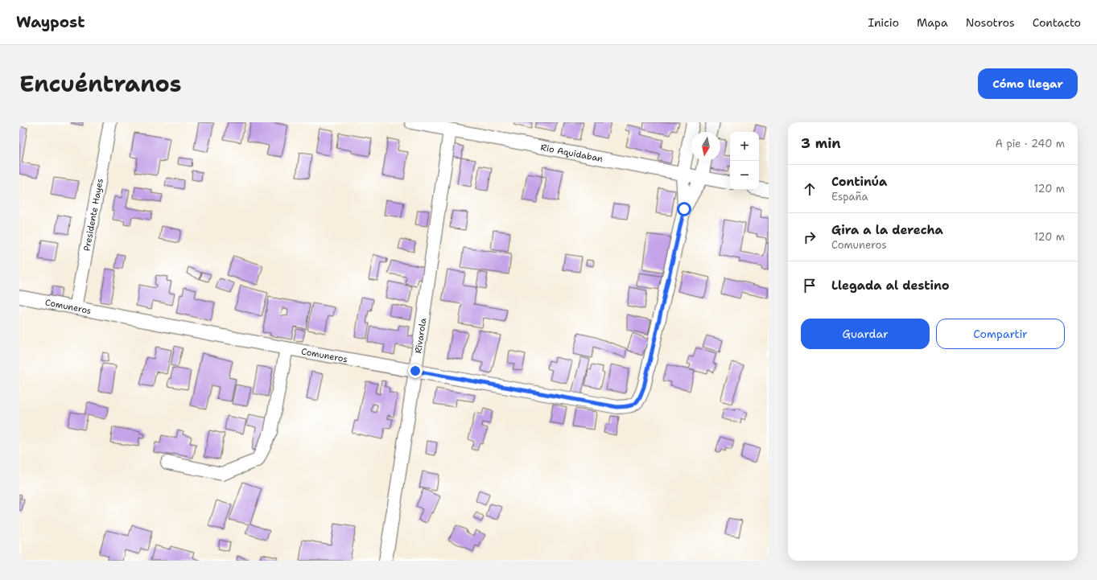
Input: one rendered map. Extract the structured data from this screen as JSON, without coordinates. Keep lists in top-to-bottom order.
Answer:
{
  "streets": {
    "street": [
      "Rio Aquidaban",
      "Presidente Hayes",
      "Comuneros",
      "Rivarola"
    ]
  },
  "crossings": [
    ["Rio Aquidaban", "Rivarola"],
    ["Presidente Hayes", "Comuneros"],
    ["Comuneros", "Rivarola"]
  ],
  "north": "bottom",
  "page": {
    "header": "Waypost",
    "nav": [
      "Inicio",
      "Mapa",
      "Nosotros",
      "Contacto"
    ],
    "title": "Encuéntranos",
    "buttons": [
      "Cómo llegar",
      ["Guardar", "Compartir"]
    ],
    "heading": ["3 min", "A pie · 240 m"],
    "map_buttons": ["+", "−"],
    "list": [
      ["Continúa", "España", "120 m"],
      ["Gira a la derecha", "Comuneros", "120 m"],
      "Llegada al destino"
    ]
  }
}
